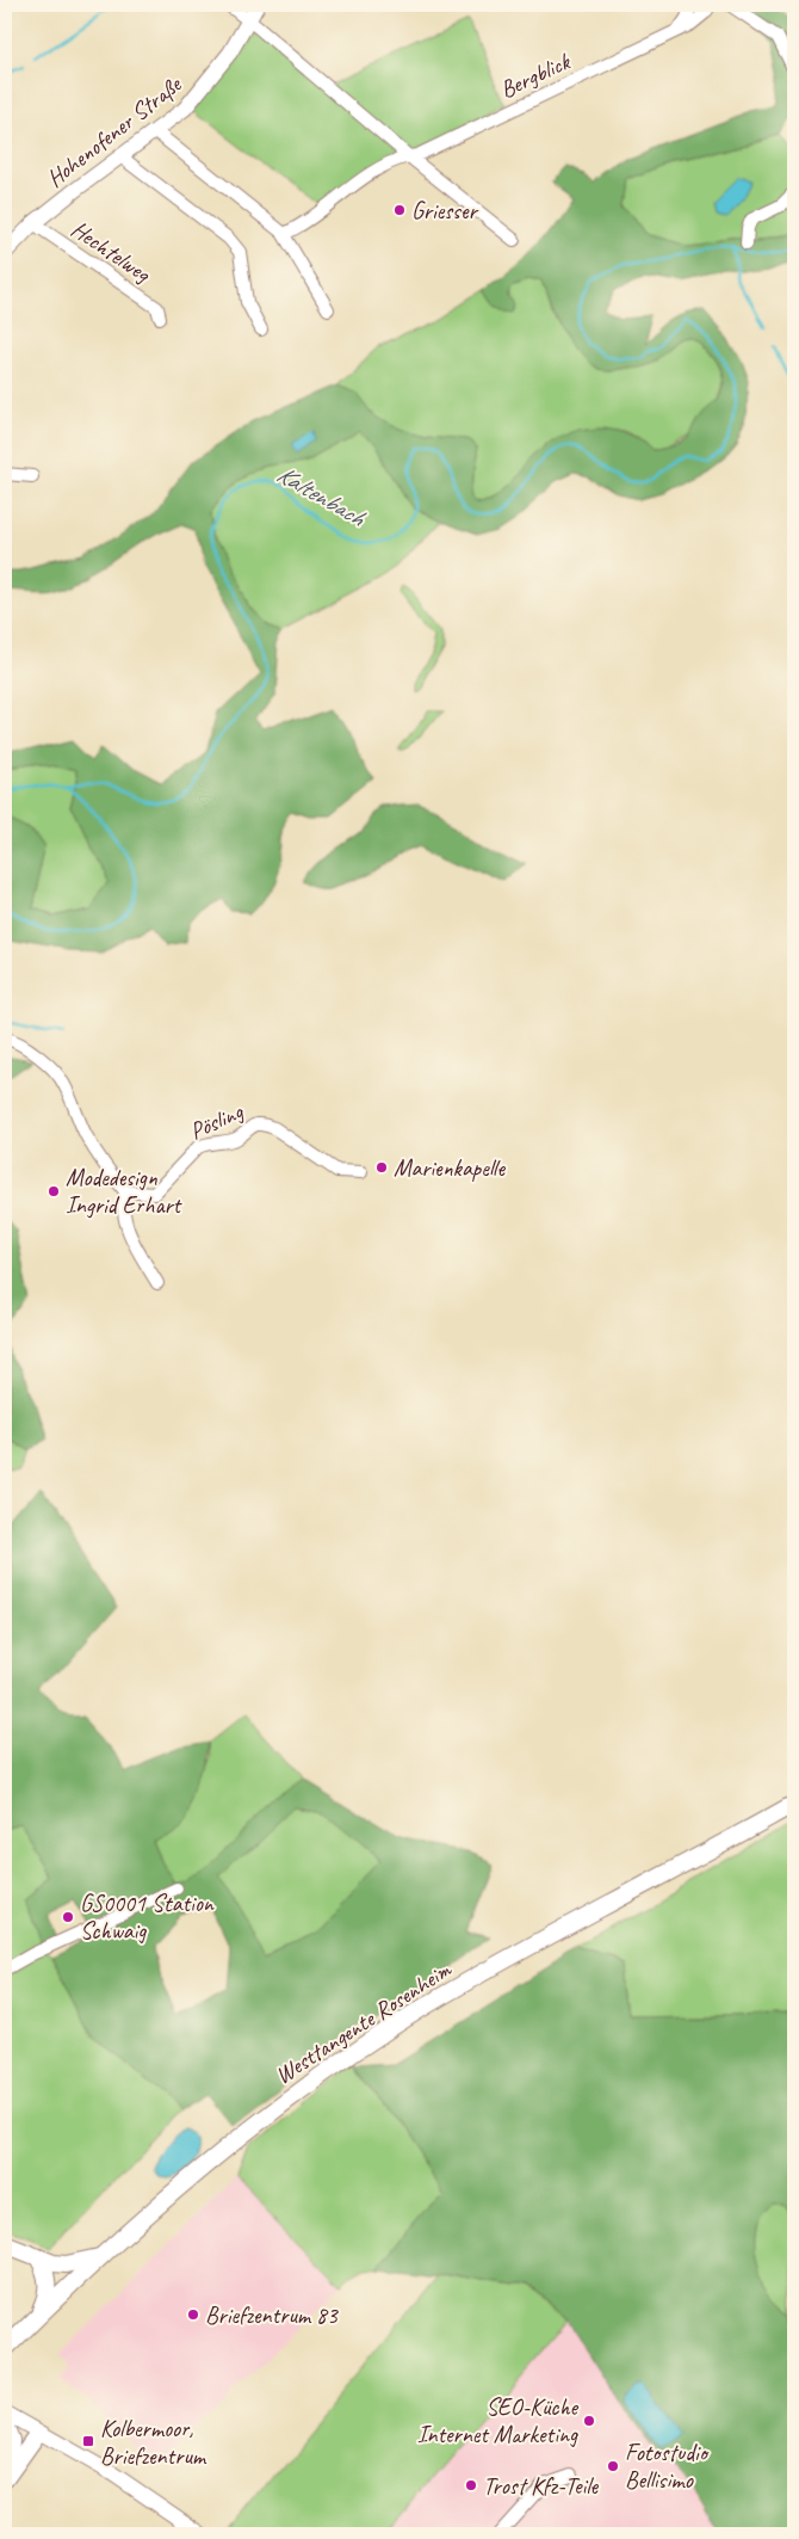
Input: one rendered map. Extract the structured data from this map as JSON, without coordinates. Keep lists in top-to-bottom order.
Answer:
{
  "streets": {
    "highway": ["Westtangente Rosenheim"],
    "main road": ["Hohenofener Straße"],
    "street": ["Bergblick", "Hechtelweg", "Pösling"]
  },
  "crossings": [
    ["Hohenofener Straße", "Hechtelweg"]
  ],
  "water": ["Kaltenbach"],
  "places": {
    "other": [
      "Griesser",
      "Marienkapelle",
      "Modedesign Ingrid Erhart",
      "GS0001 Station Schwaig",
      "Briefzentrum 83",
      "SEO-Küche Internet Marketing",
      "Fotostudio Bellisimo",
      "Trost Kfz-Teile"
    ],
    "transit": ["Kolbermoor, Briefzentrum"]
  }
}
